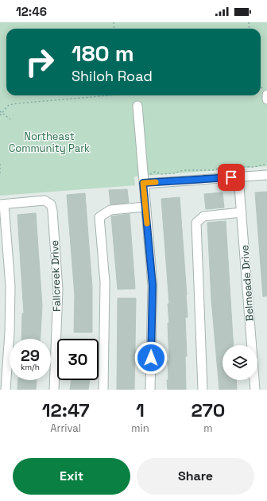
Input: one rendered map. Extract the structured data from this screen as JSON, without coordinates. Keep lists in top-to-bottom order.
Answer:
{
  "streets": {
    "street": ["Fallcreek Drive", "Belmeade Drive"]
  },
  "parks": ["Northeast Community Park"],
  "page": {
    "status": "12:46",
    "turn": ["180 m", "Shiloh Road"],
    "speed": "29 km/h",
    "limit": "30",
    "eta": [
      "12:47",
      "Arrival",
      "1",
      "min",
      "270",
      "m"
    ],
    "buttons": ["Exit", "Share"]
  }
}
